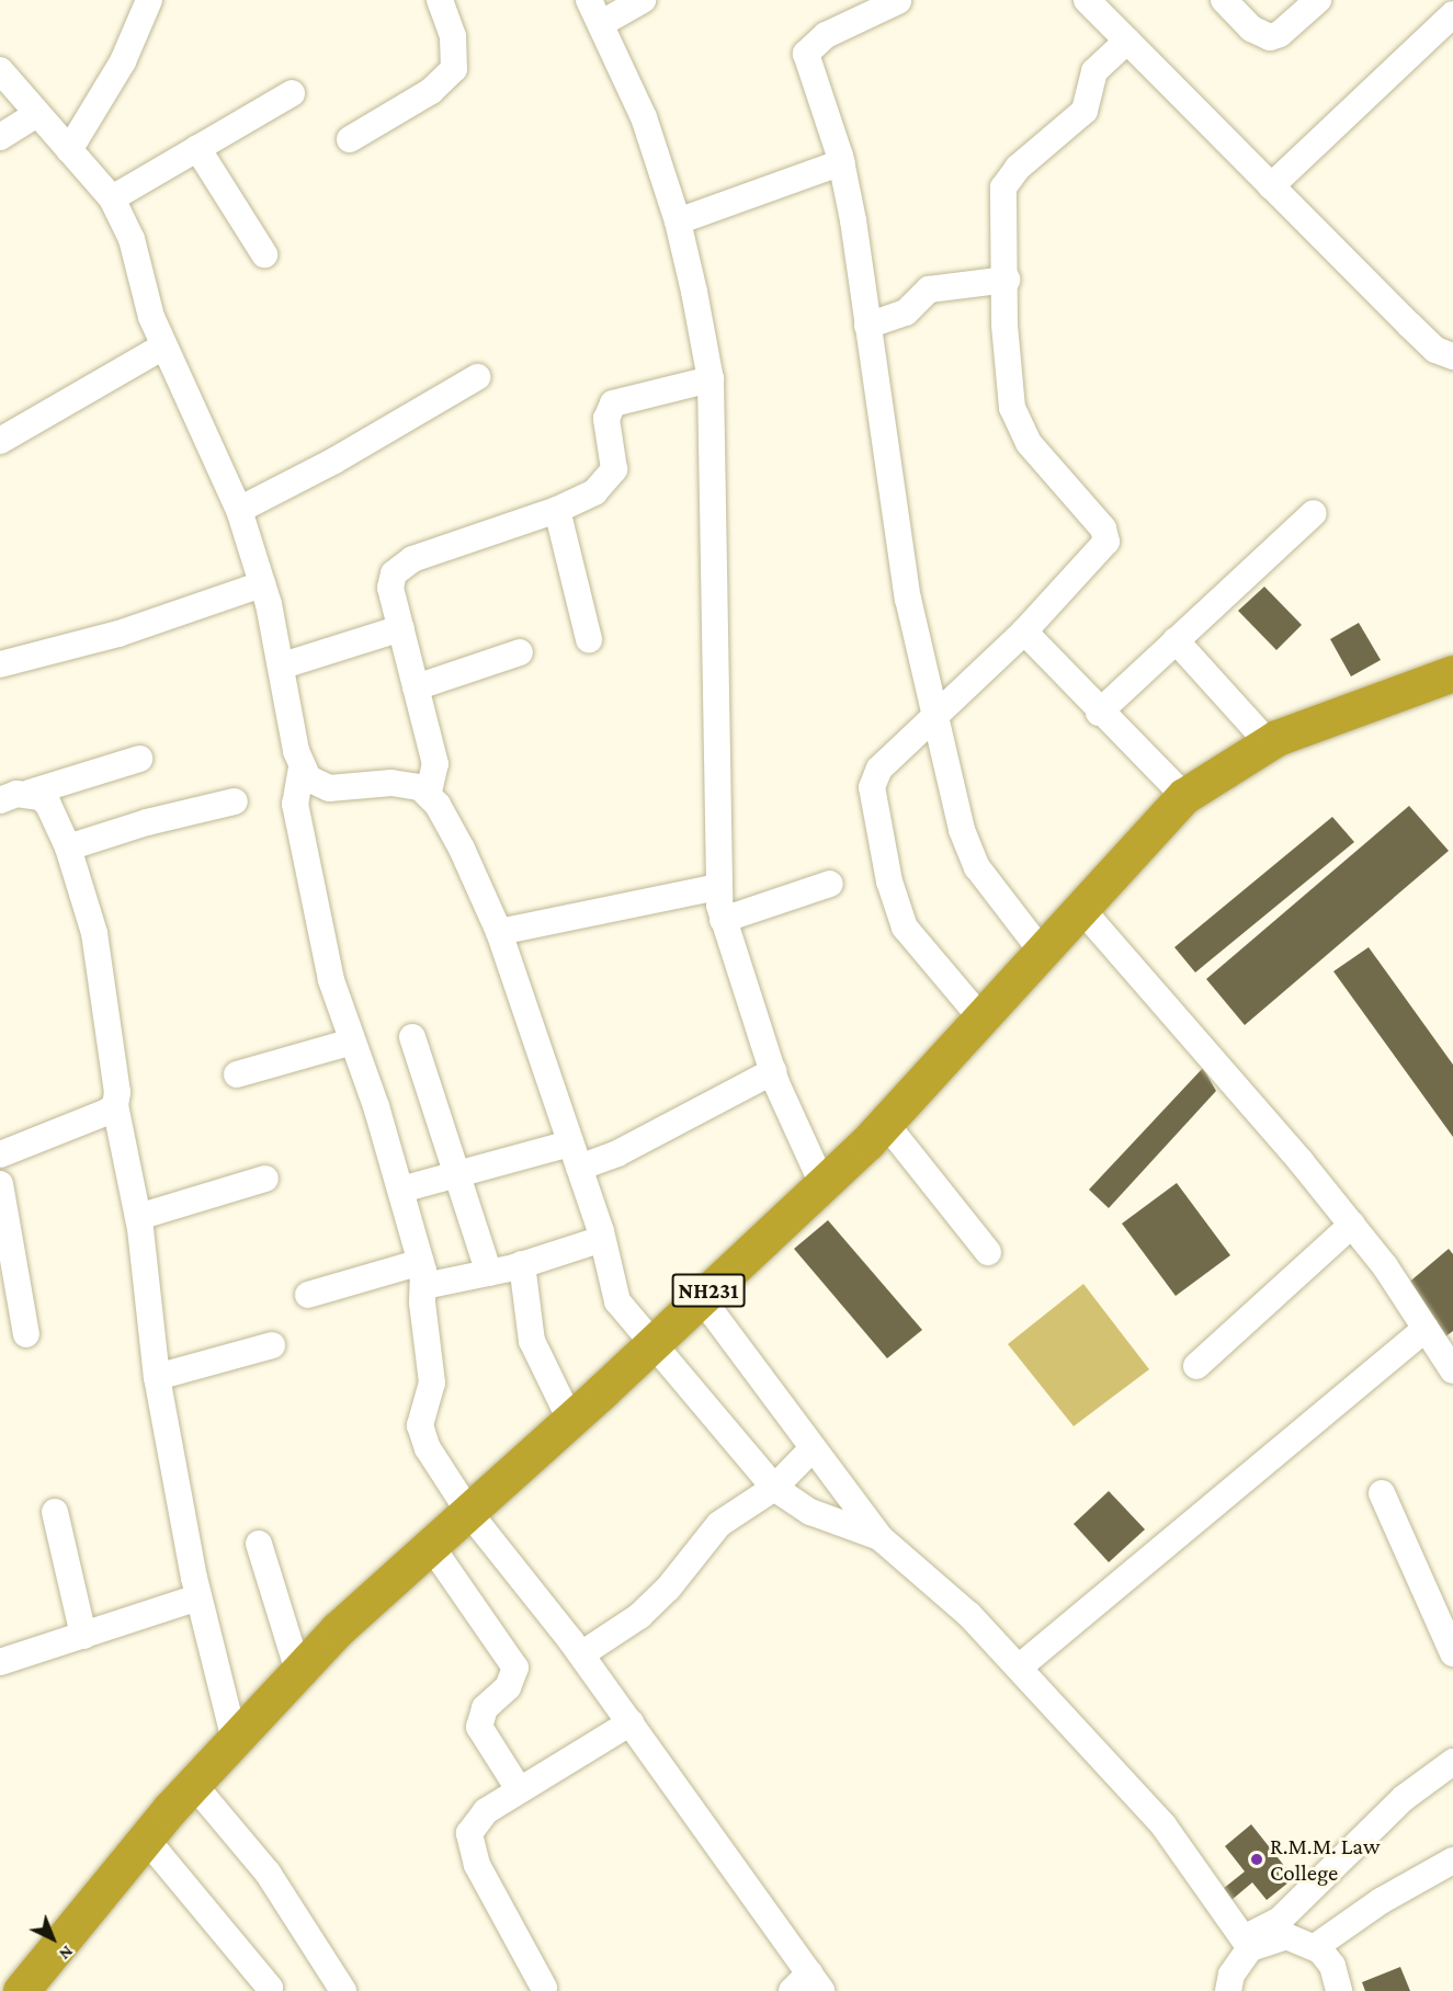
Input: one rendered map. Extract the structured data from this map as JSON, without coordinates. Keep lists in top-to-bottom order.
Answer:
{
  "streets": {
    "highway": ["NH231"]
  },
  "places": ["R.M.M. Law College"],
  "north": "bottom right"
}
